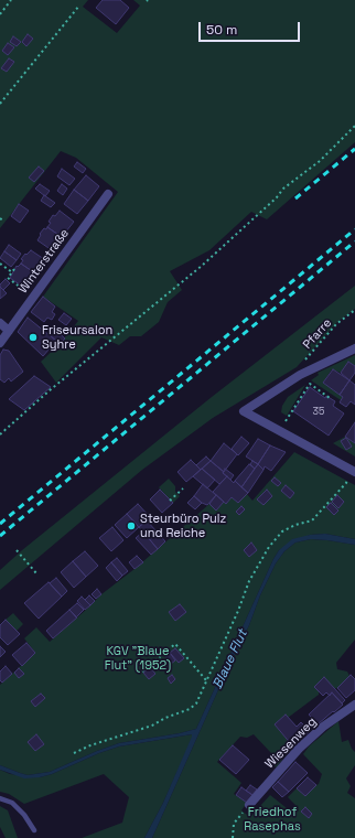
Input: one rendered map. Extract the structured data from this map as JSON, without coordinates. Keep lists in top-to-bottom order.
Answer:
{
  "streets": {
    "street": ["Winterstraße", "Wiesenweg"],
    "path": ["Pfarre"]
  },
  "water": ["Blaue Flut"],
  "parks": ["KGV \"Blaue Flut\" (1952)", "Friedhof Rasephas"],
  "places": ["Friseursalon Syhre", "Steurbüro Pulz und Reiche"],
  "house_numbers": ["35"],
  "scale_bar": "50 m"
}
